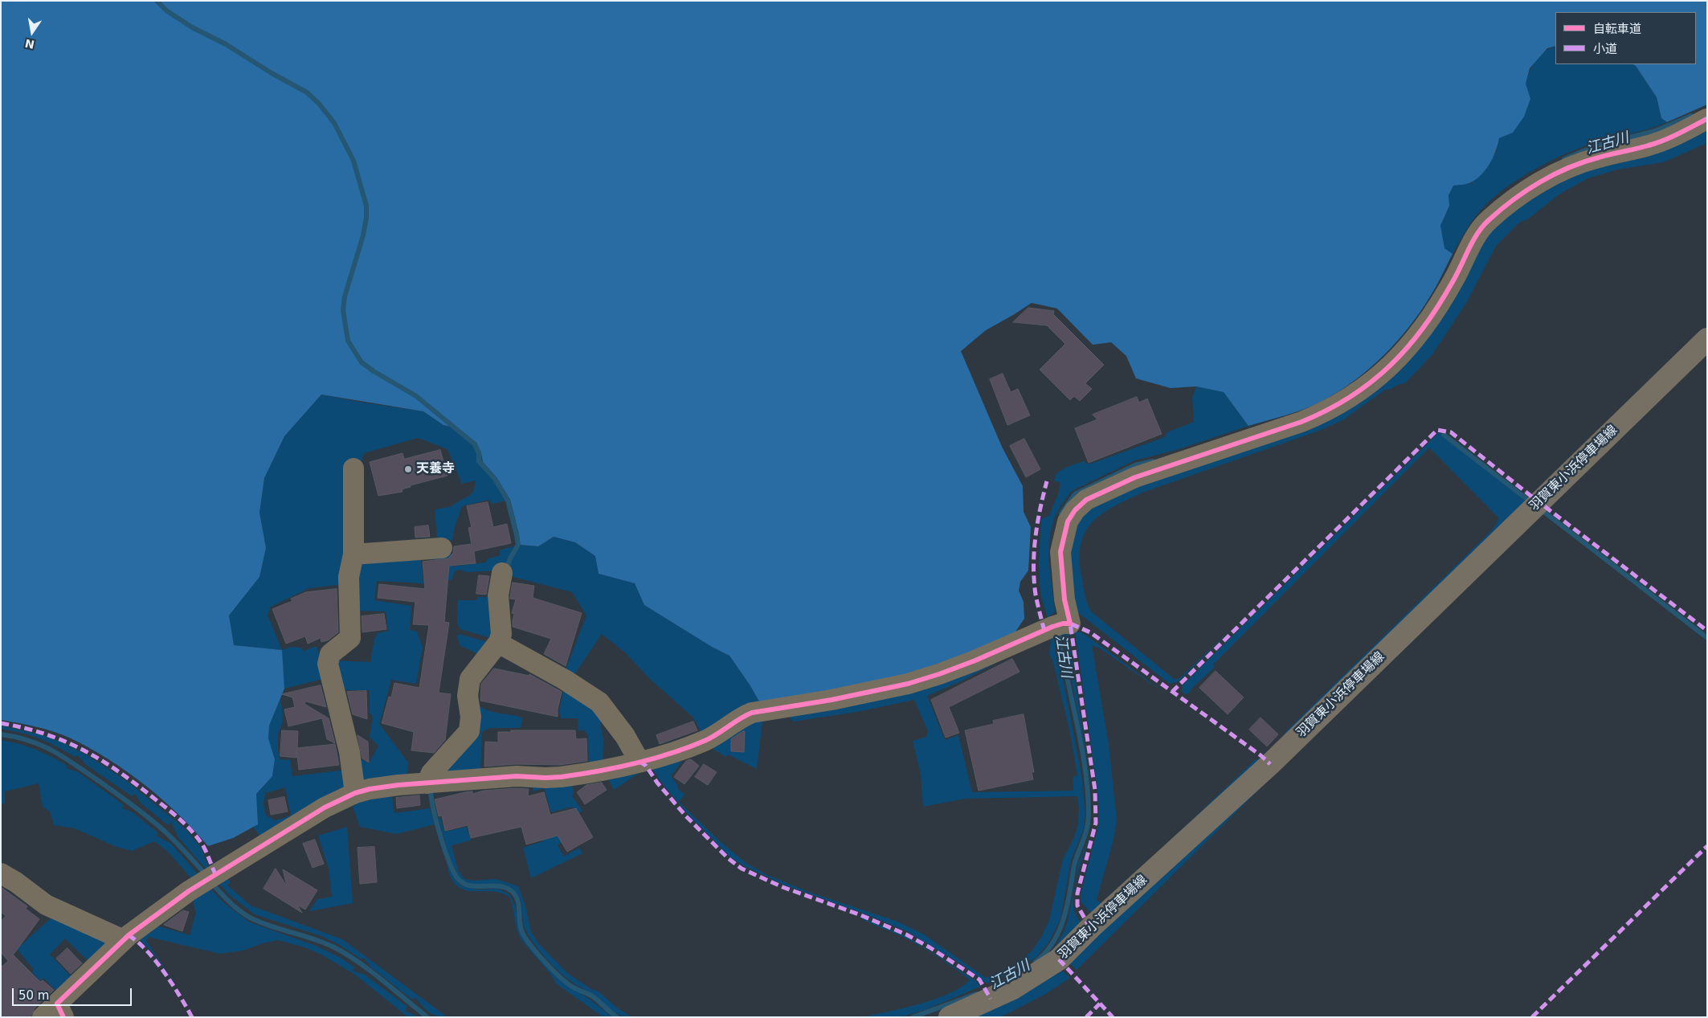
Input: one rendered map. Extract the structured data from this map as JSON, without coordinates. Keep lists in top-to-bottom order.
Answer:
{
  "streets": {
    "main road": ["羽賀東小浜停車場線"]
  },
  "water": ["江古川"],
  "places": ["天養寺"],
  "legend": ["自転車道", "小道"],
  "scale_bar": "50 m",
  "north": "bottom"
}
